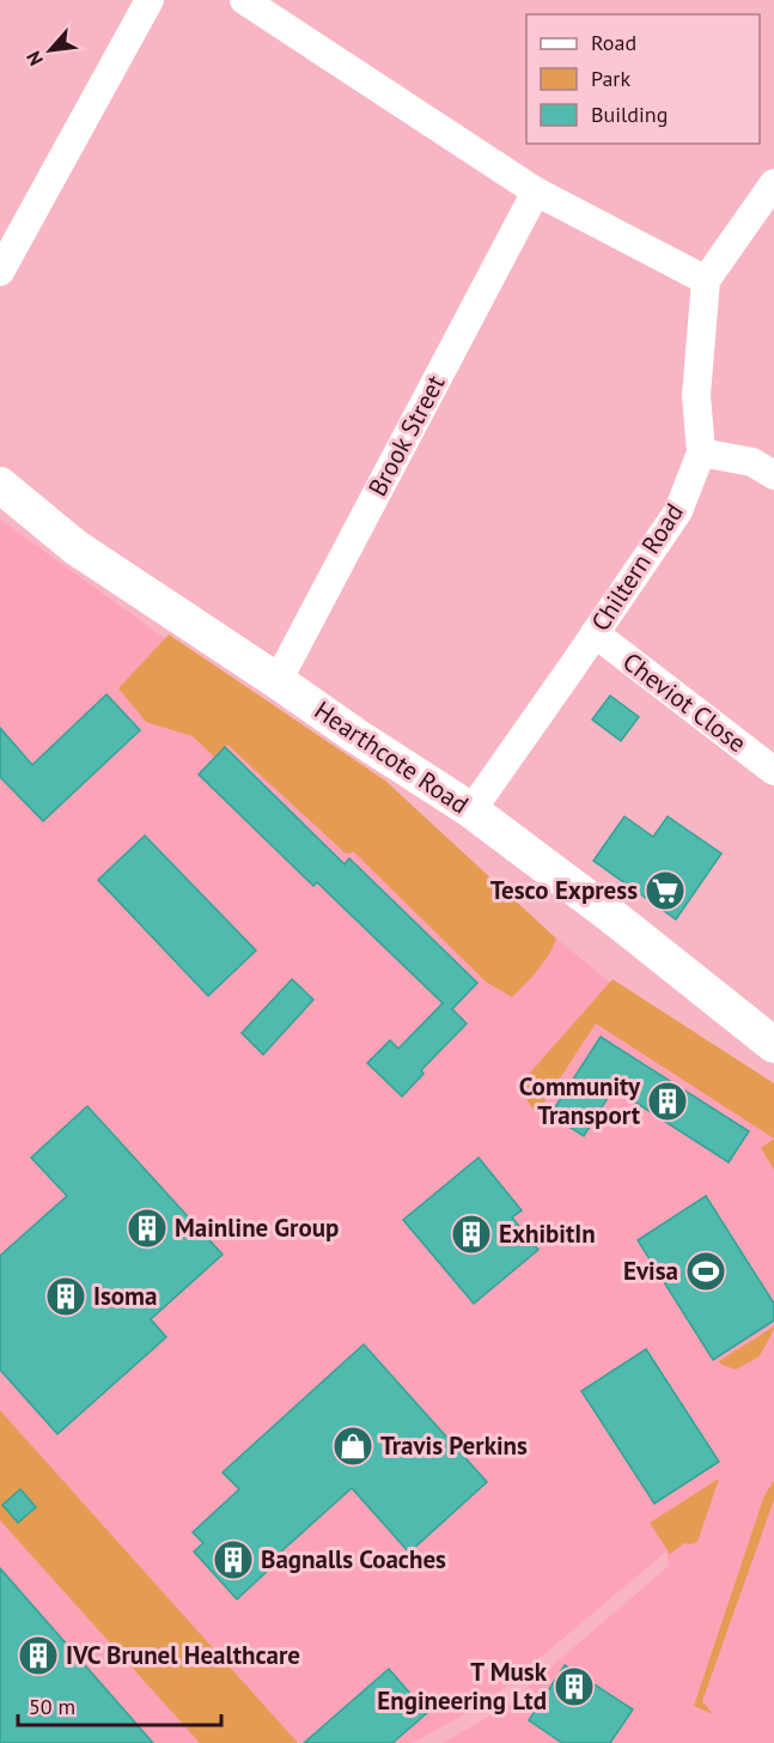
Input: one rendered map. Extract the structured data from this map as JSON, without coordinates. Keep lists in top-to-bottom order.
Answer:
{
  "streets": {
    "street": [
      "Brook Street",
      "Chiltern Road",
      "Cheviot Close",
      "Hearthcote Road"
    ]
  },
  "crossings": [
    ["Brook Street", "Hearthcote Road"],
    ["Chiltern Road", "Cheviot Close"],
    ["Chiltern Road", "Hearthcote Road"]
  ],
  "places": {
    "supermarket": ["Tesco Express"],
    "building": [
      "Community Transport",
      "Mainline Group",
      "ExhibitIn",
      "Isoma",
      "Bagnalls Coaches",
      "IVC Brunel Healthcare",
      "T Musk Engineering Ltd"
    ],
    "sports": ["Evisa"],
    "shop": ["Travis Perkins"]
  },
  "legend": ["Road", "Park", "Building"],
  "scale_bar": "50 m",
  "north": "bottom left"
}
